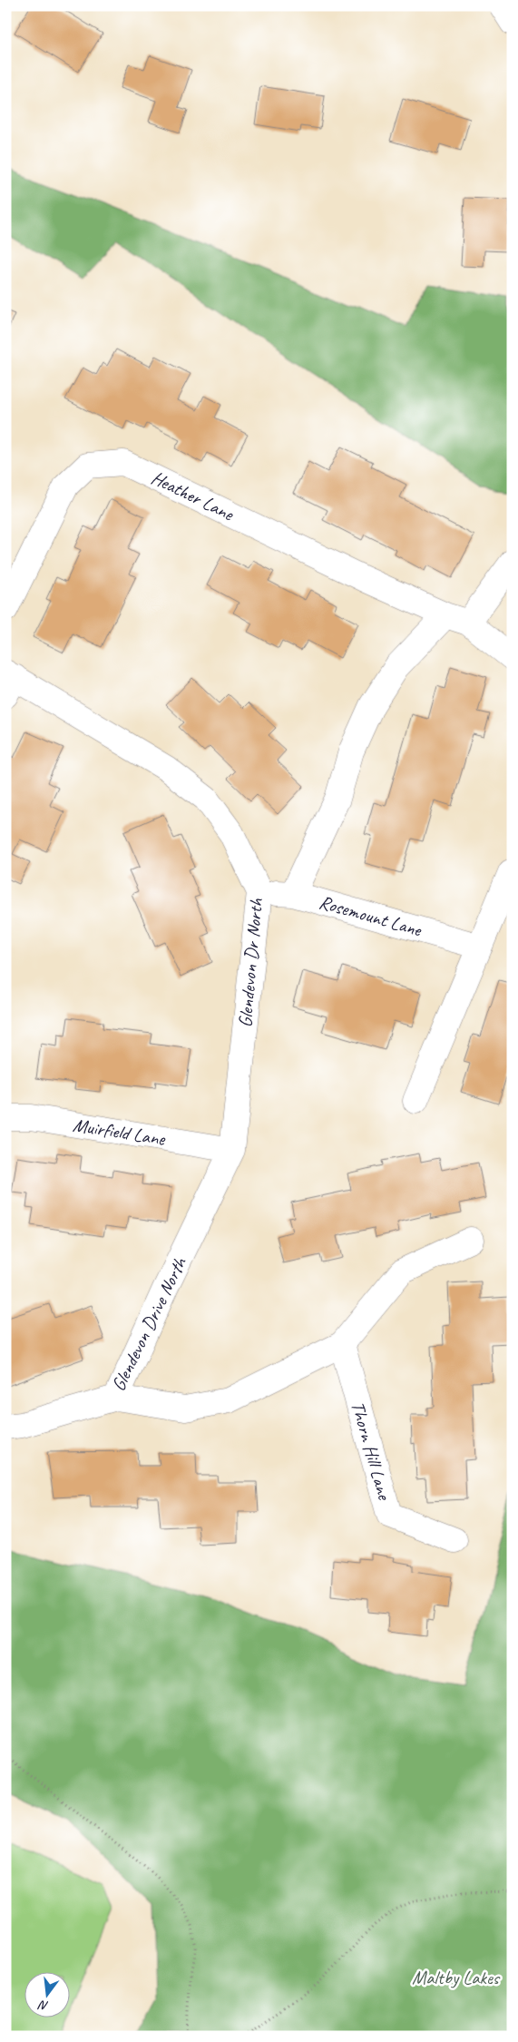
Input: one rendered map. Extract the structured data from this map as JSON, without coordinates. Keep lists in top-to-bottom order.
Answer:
{
  "streets": {
    "street": [
      "Heather Lane",
      "Rosemount Lane",
      "Glendevon Dr North",
      "Muirfield Lane",
      "Glendevon Drive North",
      "Thorn Hill Lane"
    ]
  },
  "crossings": [
    ["Rosemount Lane", "Glendevon Dr North"],
    ["Glendevon Dr North", "Muirfield Lane"],
    ["Glendevon Dr North", "Glendevon Drive North"],
    ["Muirfield Lane", "Glendevon Drive North"]
  ],
  "parks": ["Maltby Lakes"],
  "north": "bottom"
}
